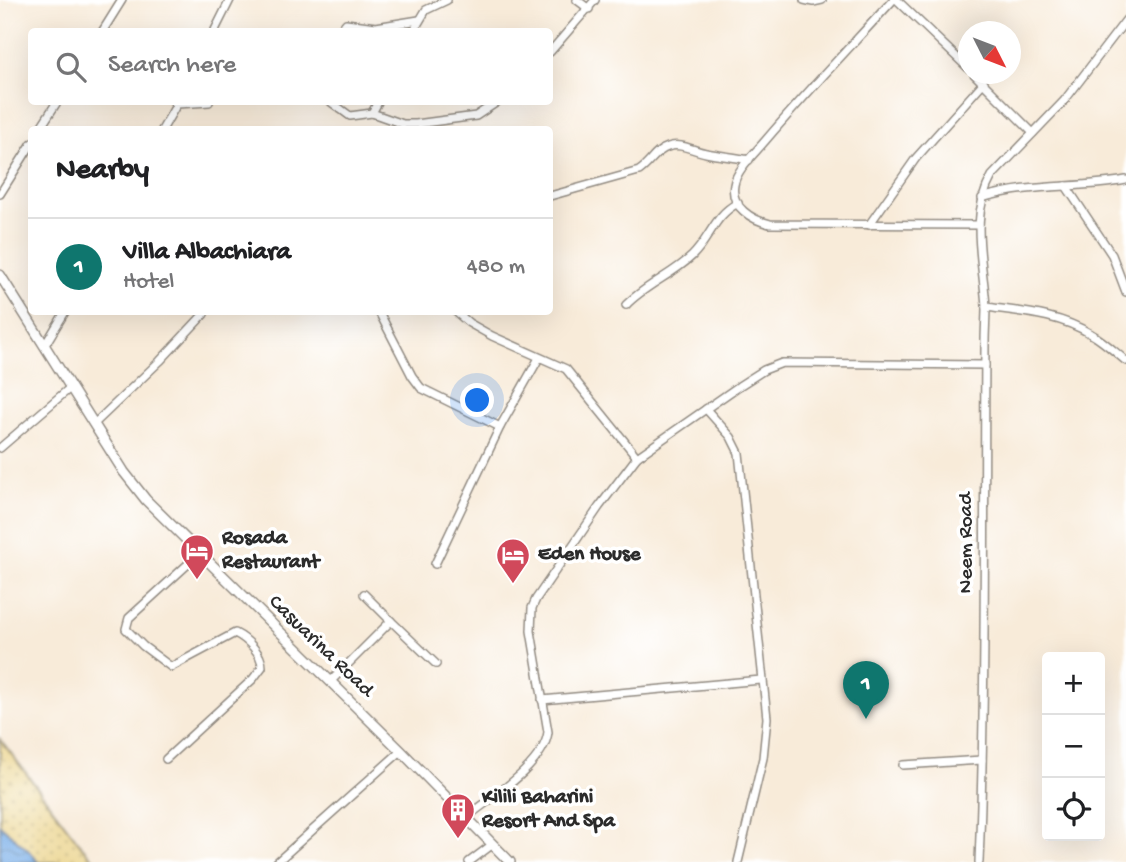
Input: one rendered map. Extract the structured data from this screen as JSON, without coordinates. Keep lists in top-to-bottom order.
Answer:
{
  "streets": {
    "street": ["Neem Road", "Casuarina Road"]
  },
  "places": {
    "hotel": ["Rosada Restaurant", "Eden House"],
    "building": ["Kilili Baharini Resort And Spa"]
  },
  "north": "bottom right",
  "page": {
    "search": "Search here",
    "heading": "Nearby",
    "list": [
      {
        "mark": "1",
        "name": "Villa Albachiara",
        "note": "Hotel",
        "value": "480 m"
      }
    ],
    "map_buttons": ["+", "−"],
    "pins": "1"
  }
}
